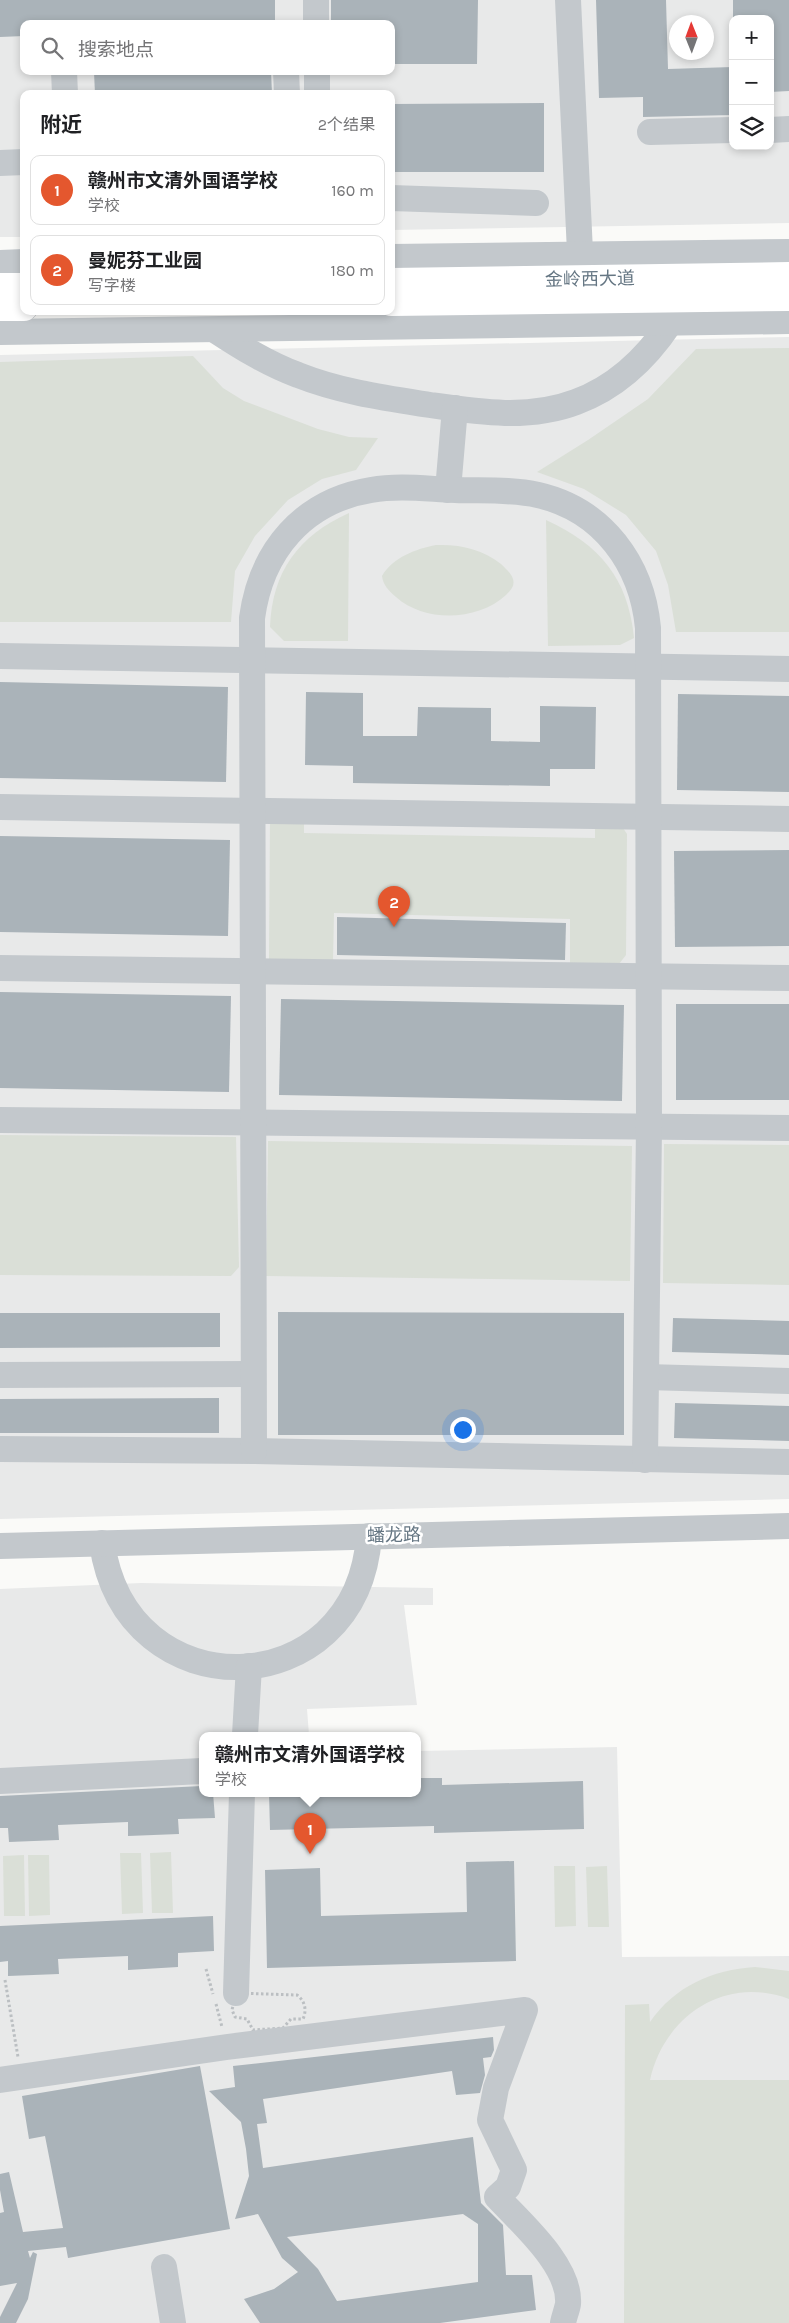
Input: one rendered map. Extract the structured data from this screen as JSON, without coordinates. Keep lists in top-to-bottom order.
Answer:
{
  "streets": {
    "main road": ["金岭西大道"],
    "street": ["蟠龙路"]
  },
  "north": "top",
  "page": {
    "map_buttons": ["+", "−"],
    "search": "搜索地点",
    "heading": ["附近", "2个结果"],
    "list": [
      {
        "mark": "1",
        "name": "赣州市文清外国语学校",
        "note": "学校",
        "value": "160 m"
      },
      {
        "mark": "2",
        "name": "曼妮芬工业园",
        "note": "写字楼",
        "value": "180 m"
      }
    ],
    "pins": ["2", "1"],
    "popup": ["赣州市文清外国语学校", "学校"]
  }
}
